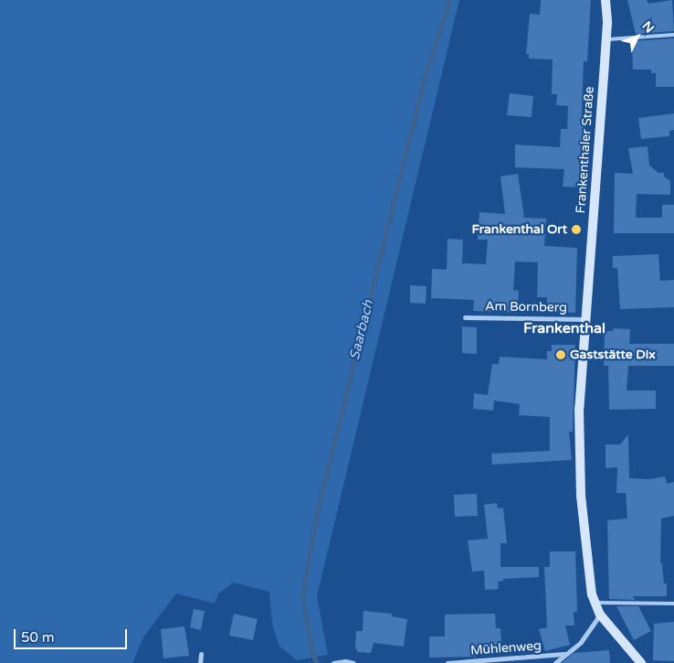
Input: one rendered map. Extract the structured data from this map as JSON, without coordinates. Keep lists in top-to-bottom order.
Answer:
{
  "streets": {
    "main road": ["Frankenthaler Straße"],
    "street": ["Am Bornberg", "Mühlenweg"]
  },
  "crossings": [
    ["Frankenthaler Straße", "Am Bornberg"]
  ],
  "districts": ["Frankenthal"],
  "water": ["Saarbach"],
  "places": ["Frankenthal Ort", "Gaststätte Dix"],
  "scale_bar": "50 m",
  "north": "top right"
}
